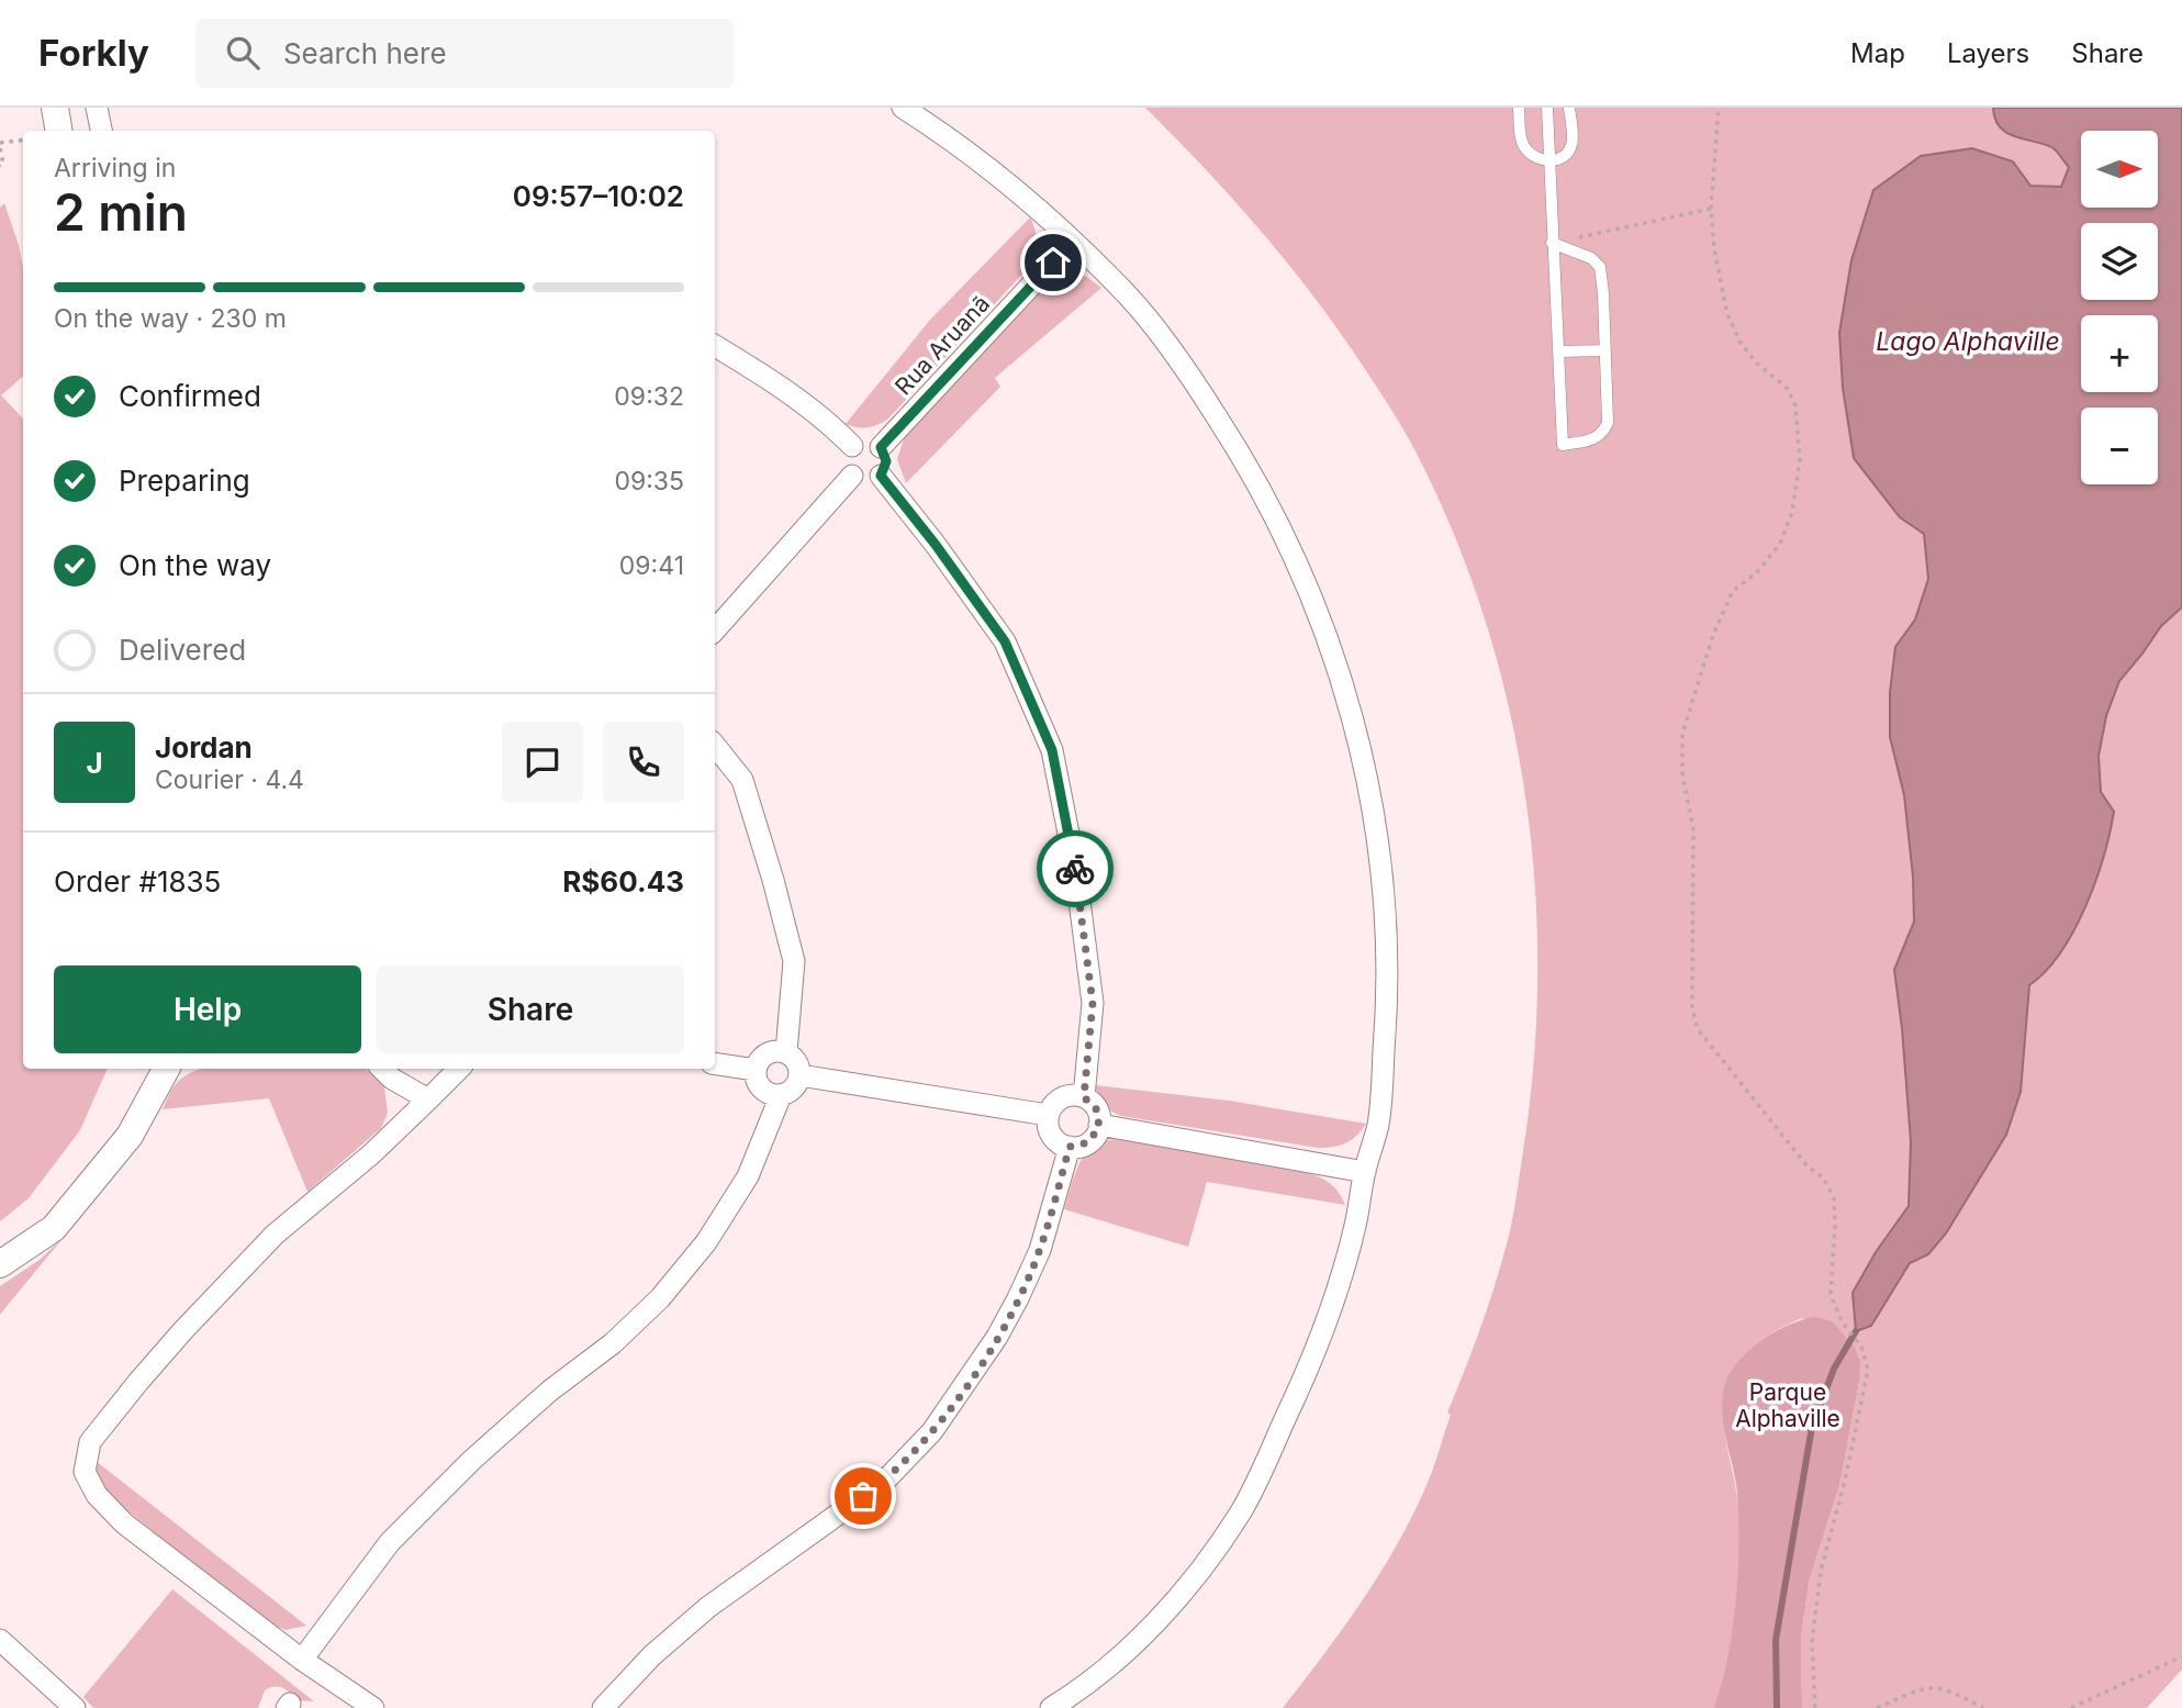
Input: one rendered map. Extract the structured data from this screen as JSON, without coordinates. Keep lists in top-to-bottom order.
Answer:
{
  "streets": {
    "street": ["Rua Aruanã"]
  },
  "water": ["Lago Alphaville"],
  "parks": ["Parque Alphaville"],
  "north": "right",
  "page": {
    "header": "Forkly",
    "search": "Search here",
    "nav": ["Map", "Layers", "Share"],
    "map_buttons": ["+", "−"],
    "heading": ["2 min", "Arriving in", "09:57–10:02"],
    "panel": [
      "Jordan",
      "Courier · 4.4",
      "Order #1835",
      "R$60.43"
    ],
    "bar": "On the way · 230 m",
    "list": [
      ["Confirmed", "09:32"],
      ["Preparing", "09:35"],
      ["On the way", "09:41"],
      "Delivered"
    ],
    "round": "J",
    "buttons": ["Help", "Share"]
  }
}
